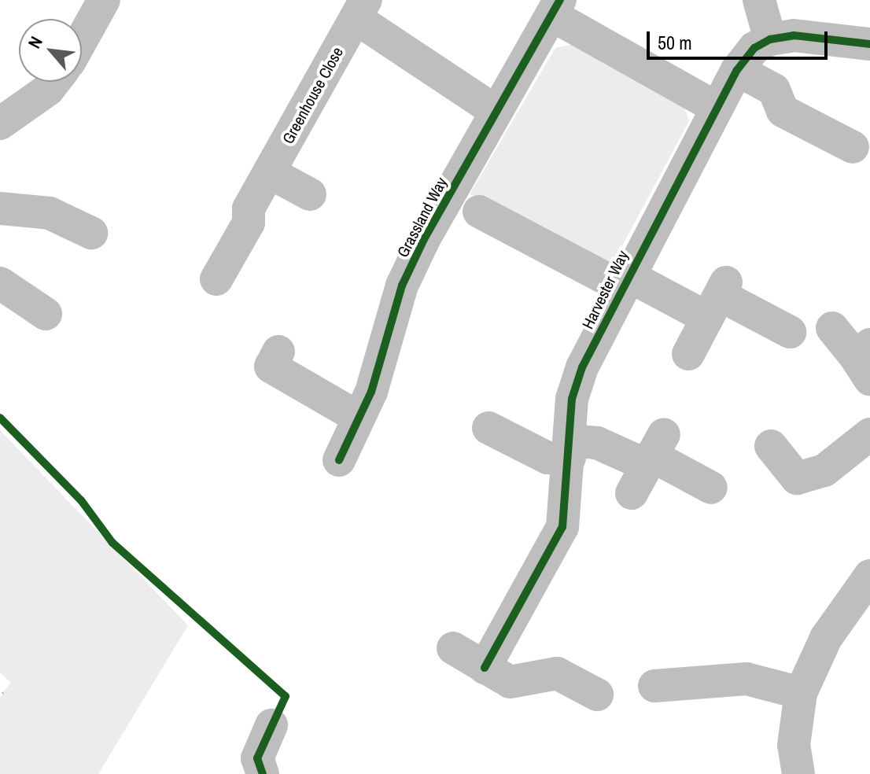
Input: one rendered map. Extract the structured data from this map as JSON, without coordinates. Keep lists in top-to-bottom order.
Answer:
{
  "streets": {
    "street": ["Greenhouse Close", "Grassland Way", "Harvester Way"]
  },
  "crossings": [
    ["Greenhouse Close", "Grassland Way"]
  ],
  "scale_bar": "50 m",
  "north": "top left"
}
